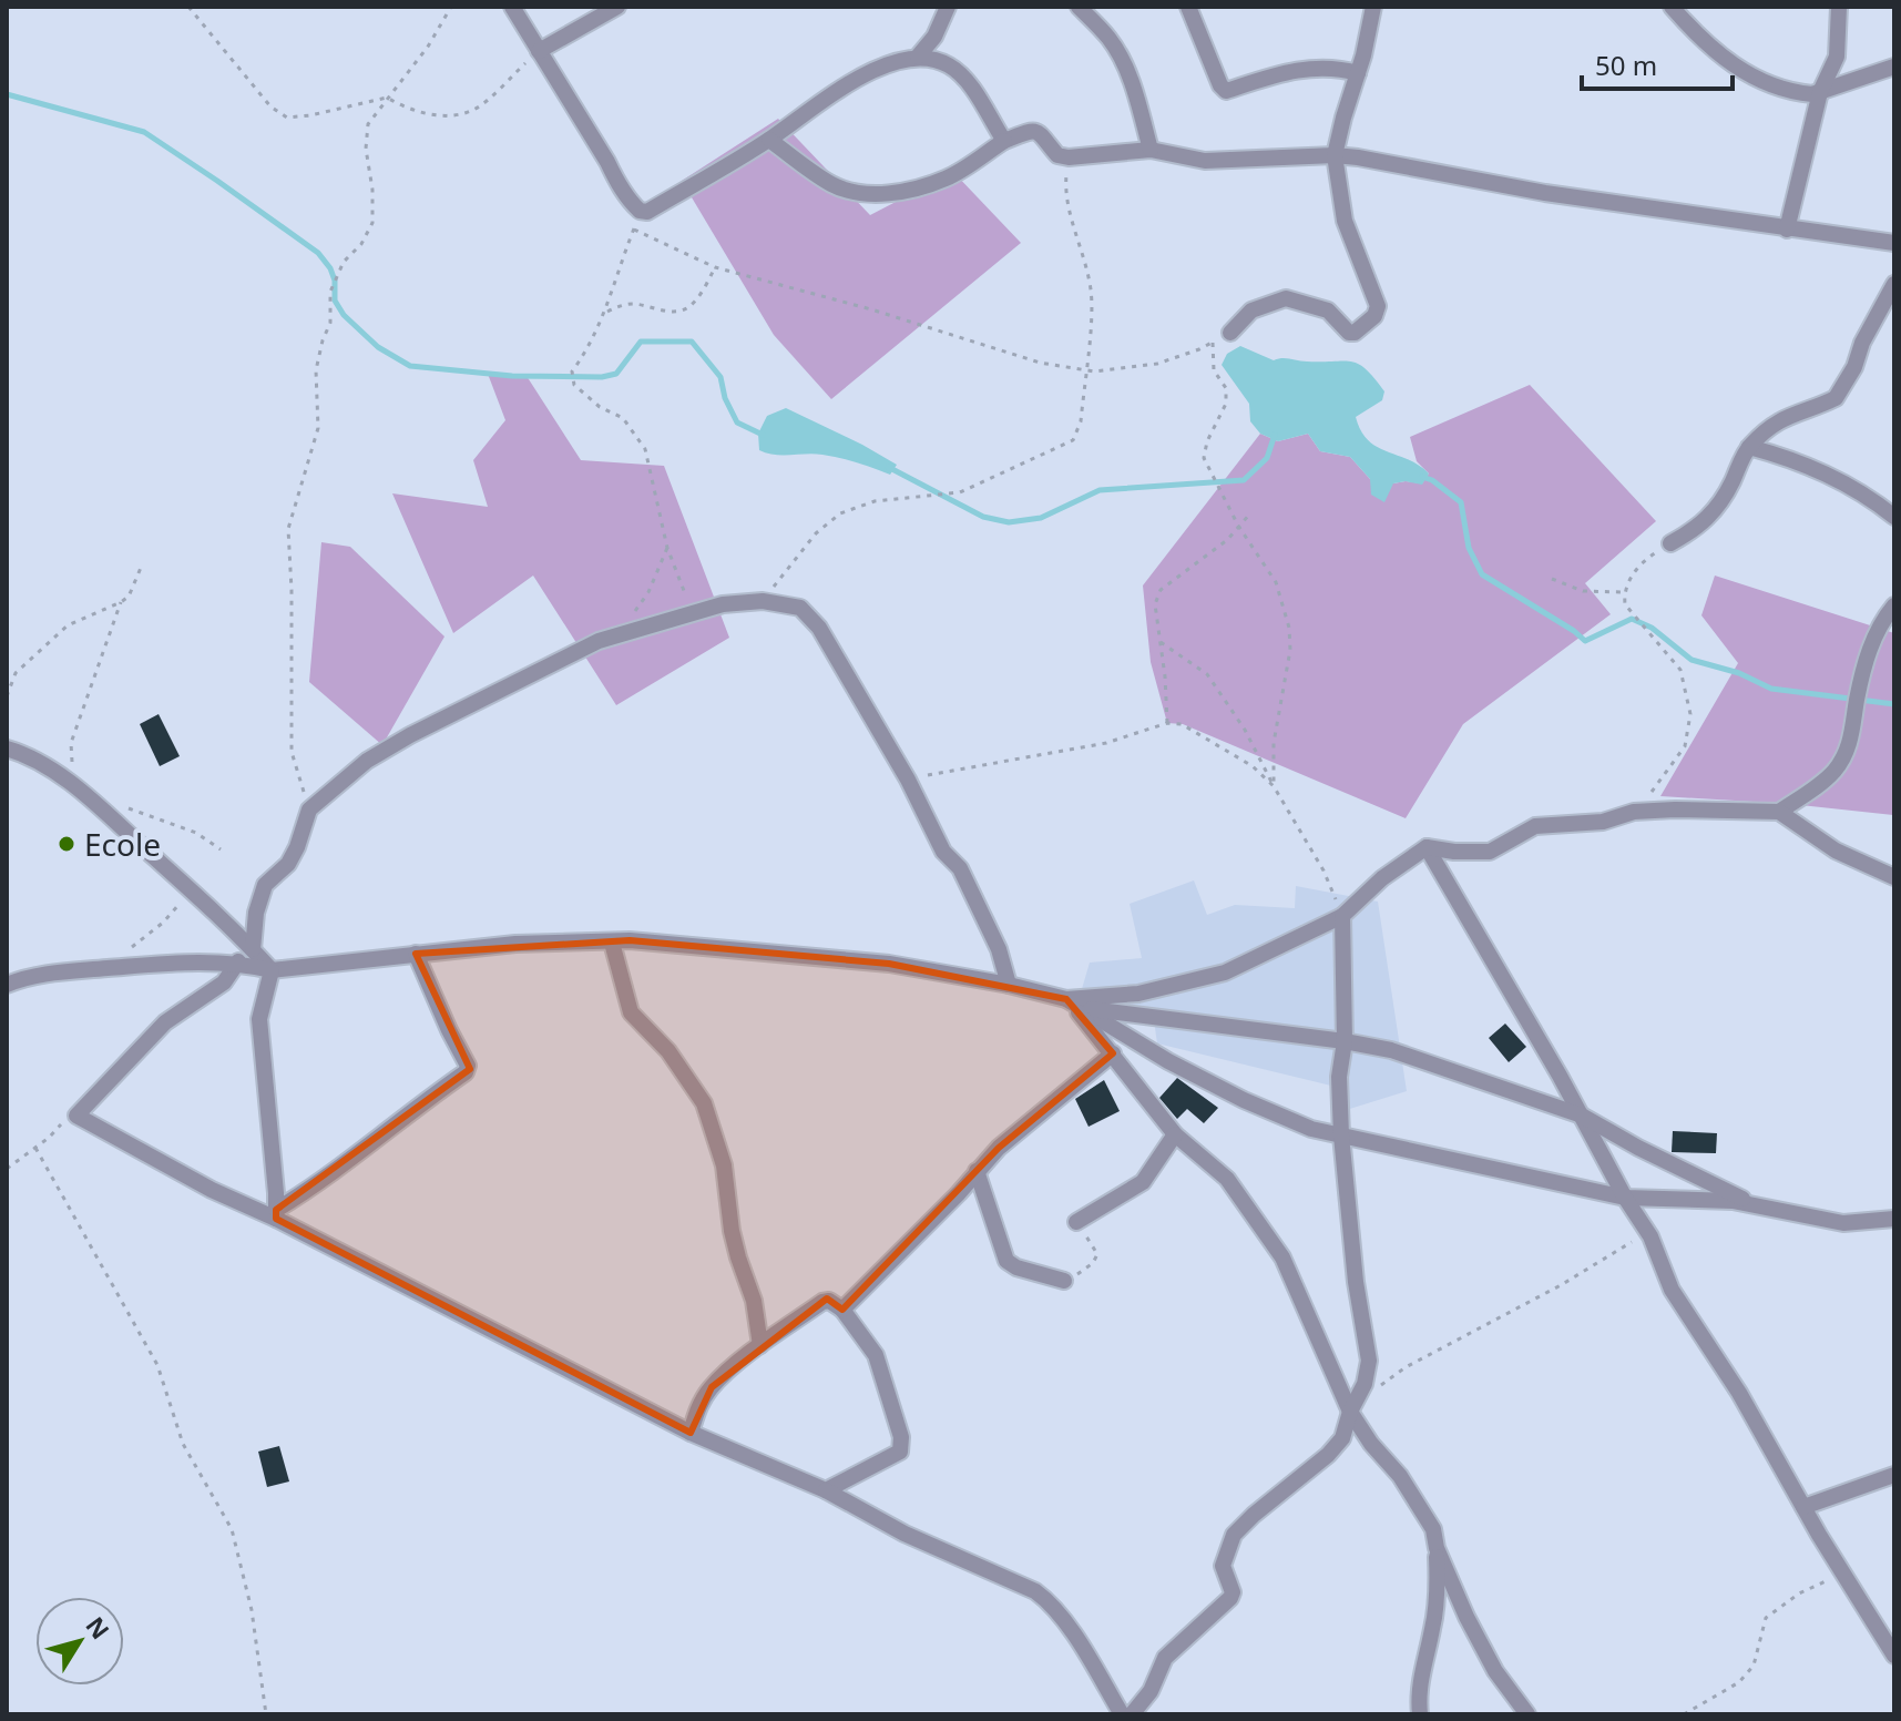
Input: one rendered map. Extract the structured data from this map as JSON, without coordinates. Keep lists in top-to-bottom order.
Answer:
{
  "places": ["Ecole"],
  "scale_bar": "50 m",
  "north": "top right"
}
